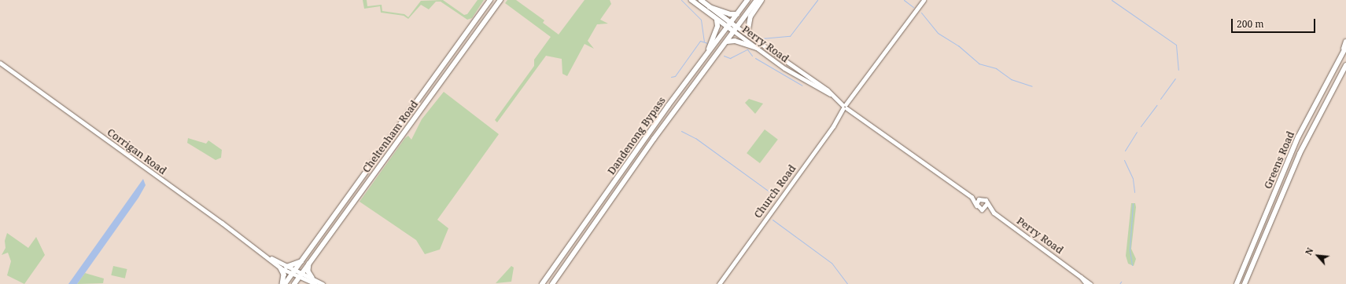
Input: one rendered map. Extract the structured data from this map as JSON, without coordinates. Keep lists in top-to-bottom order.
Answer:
{
  "streets": {
    "highway": ["Dandenong Bypass"],
    "main road": [
      "Perry Road",
      "Cheltenham Road",
      "Corrigan Road",
      "Greens Road",
      "Church Road"
    ]
  },
  "crossings": [
    ["Perry Road", "Dandenong Bypass"],
    ["Perry Road", "Church Road"],
    ["Cheltenham Road", "Corrigan Road"]
  ],
  "scale_bar": "200 m",
  "north": "top left"
}
